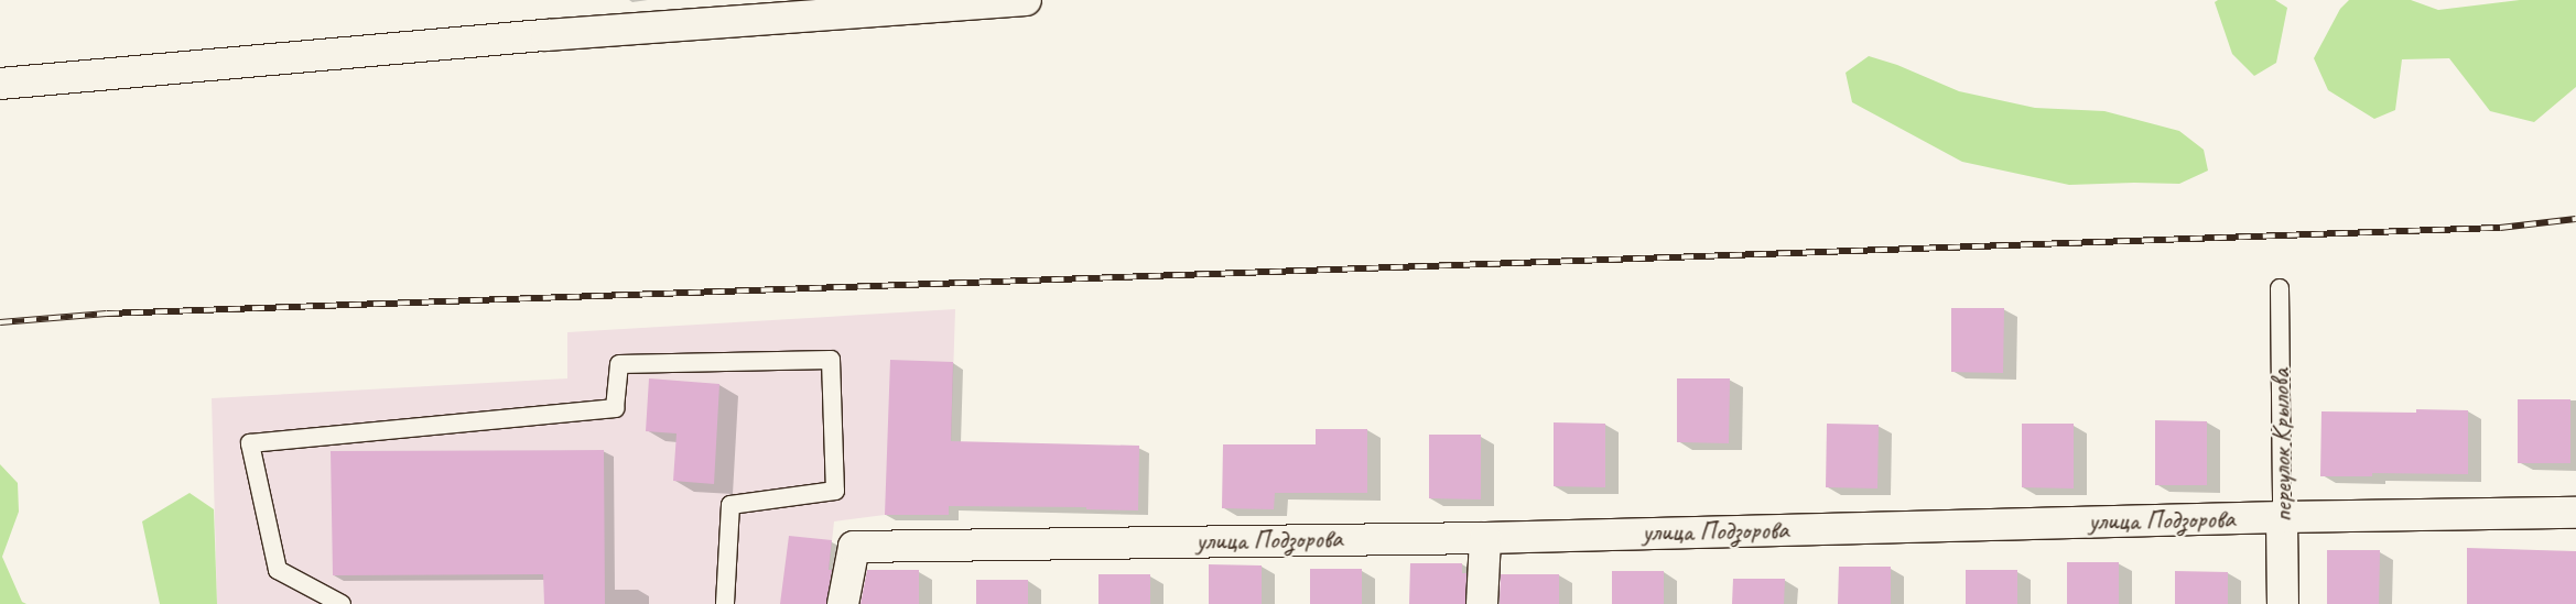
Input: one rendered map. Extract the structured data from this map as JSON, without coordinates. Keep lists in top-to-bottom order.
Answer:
{
  "streets": {
    "street": ["переулок Крылова", "улица Подзорова"]
  },
  "crossings": [
    ["переулок Крылова", "улица Подзорова"]
  ]
}
